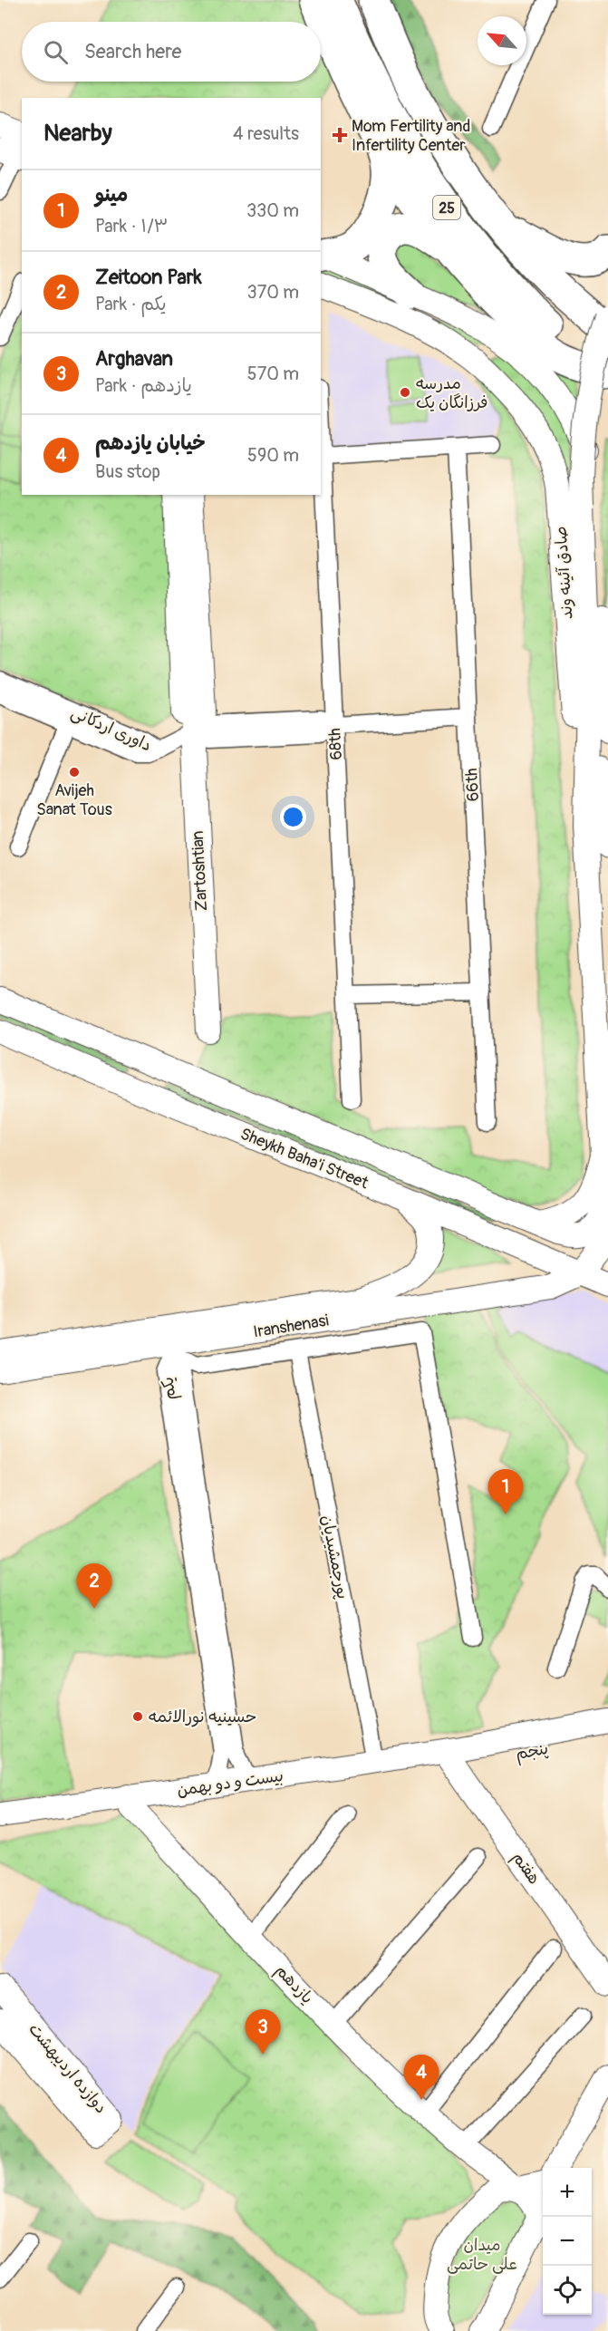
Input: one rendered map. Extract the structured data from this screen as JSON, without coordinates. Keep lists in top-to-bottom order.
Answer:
{
  "streets": {
    "highway": ["25"],
    "main road": [
      "صادق آئینه وند",
      "Zartoshtian",
      "Sheykh Baha'i Street",
      "Iranshenasi",
      "پنجم",
      "بیست و دو بهمن",
      "هفتم",
      "یازدهم",
      "دوازده اردیبهشت"
    ],
    "street": [
      "داوری اردکانی",
      "68th",
      "66th",
      "یکم",
      "پورجمشیدیان"
    ]
  },
  "crossings": [
    ["صادق آئینه وند", "Sheykh Baha'i Street"],
    ["داوری اردکانی", "Zartoshtian"],
    ["Sheykh Baha'i Street", "Iranshenasi"],
    ["Iranshenasi", "یکم"],
    ["یکم", "بیست و دو بهمن"],
    ["پورجمشیدیان", "بیست و دو بهمن"],
    ["پنجم", "بیست و دو بهمن"],
    ["پنجم", "هفتم"],
    ["بیست و دو بهمن", "هفتم"],
    ["بیست و دو بهمن", "یازدهم"]
  ],
  "parks": ["میدان علی حاتمی"],
  "places": {
    "health": ["Mom Fertility and Infertility Center"],
    "other": ["مدرسه فرزانگان یک", "Avijeh Sanat Tous", "حسینیه نورالائمه"]
  },
  "north": "top left",
  "page": {
    "search": "Search here",
    "heading": ["Nearby", "4 results"],
    "list": [
      {
        "mark": "1",
        "name": "مینو",
        "note": "Park · ۱/۳",
        "value": "330 m"
      },
      {
        "mark": "2",
        "name": "Zeitoon Park",
        "note": "Park · یکم",
        "value": "370 m"
      },
      {
        "mark": "3",
        "name": "Arghavan",
        "note": "Park · یازدهم",
        "value": "570 m"
      },
      {
        "mark": "4",
        "name": "خیابان یازدهم",
        "note": "Bus stop",
        "value": "590 m"
      }
    ],
    "pins": [
      "1",
      "2",
      "3",
      "4"
    ],
    "map_buttons": ["+", "−"]
  }
}
